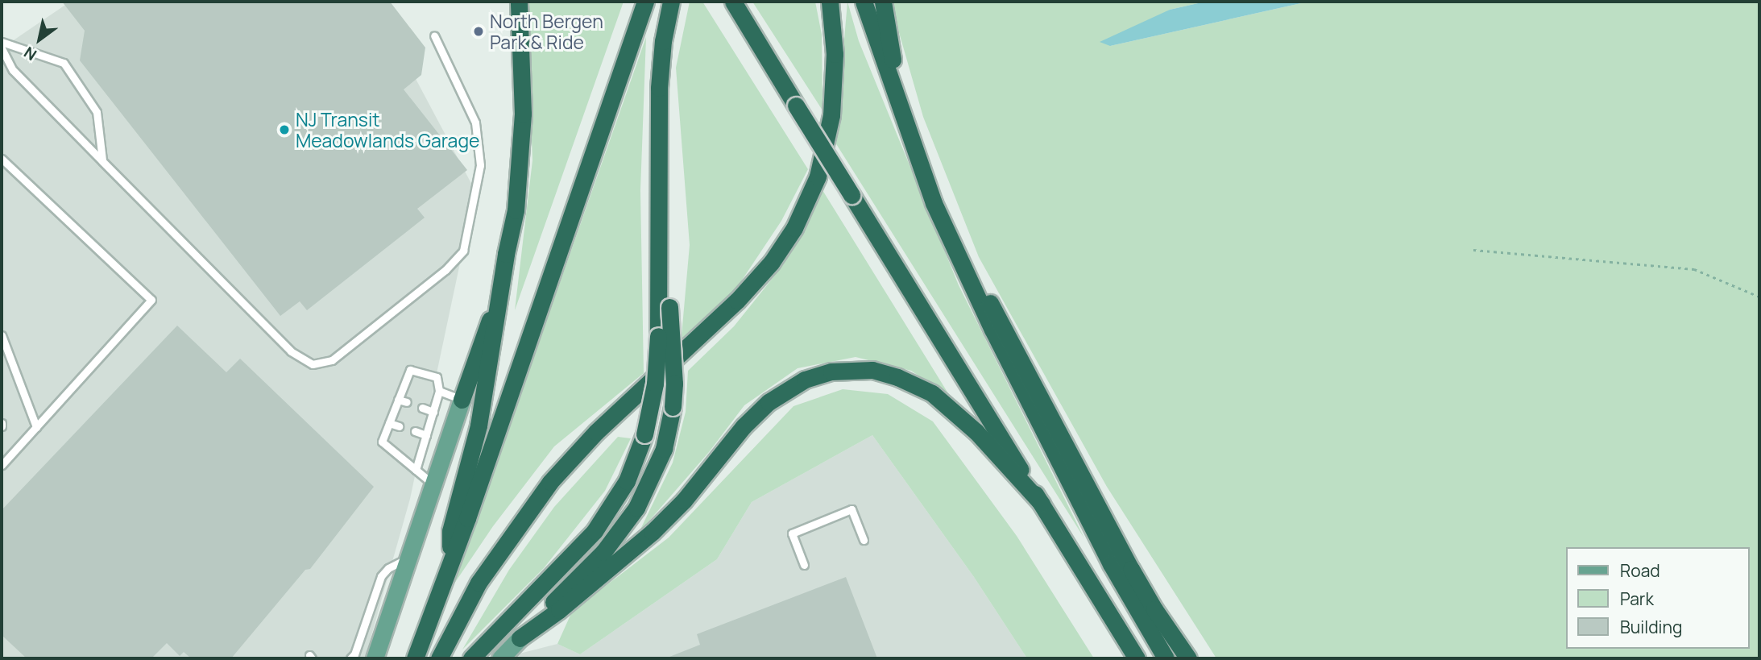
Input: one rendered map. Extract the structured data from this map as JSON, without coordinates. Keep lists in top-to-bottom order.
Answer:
{
  "places": ["North Bergen Park & Ride", "NJ Transit Meadowlands Garage"],
  "legend": ["Road", "Park", "Building"],
  "north": "bottom left"
}
